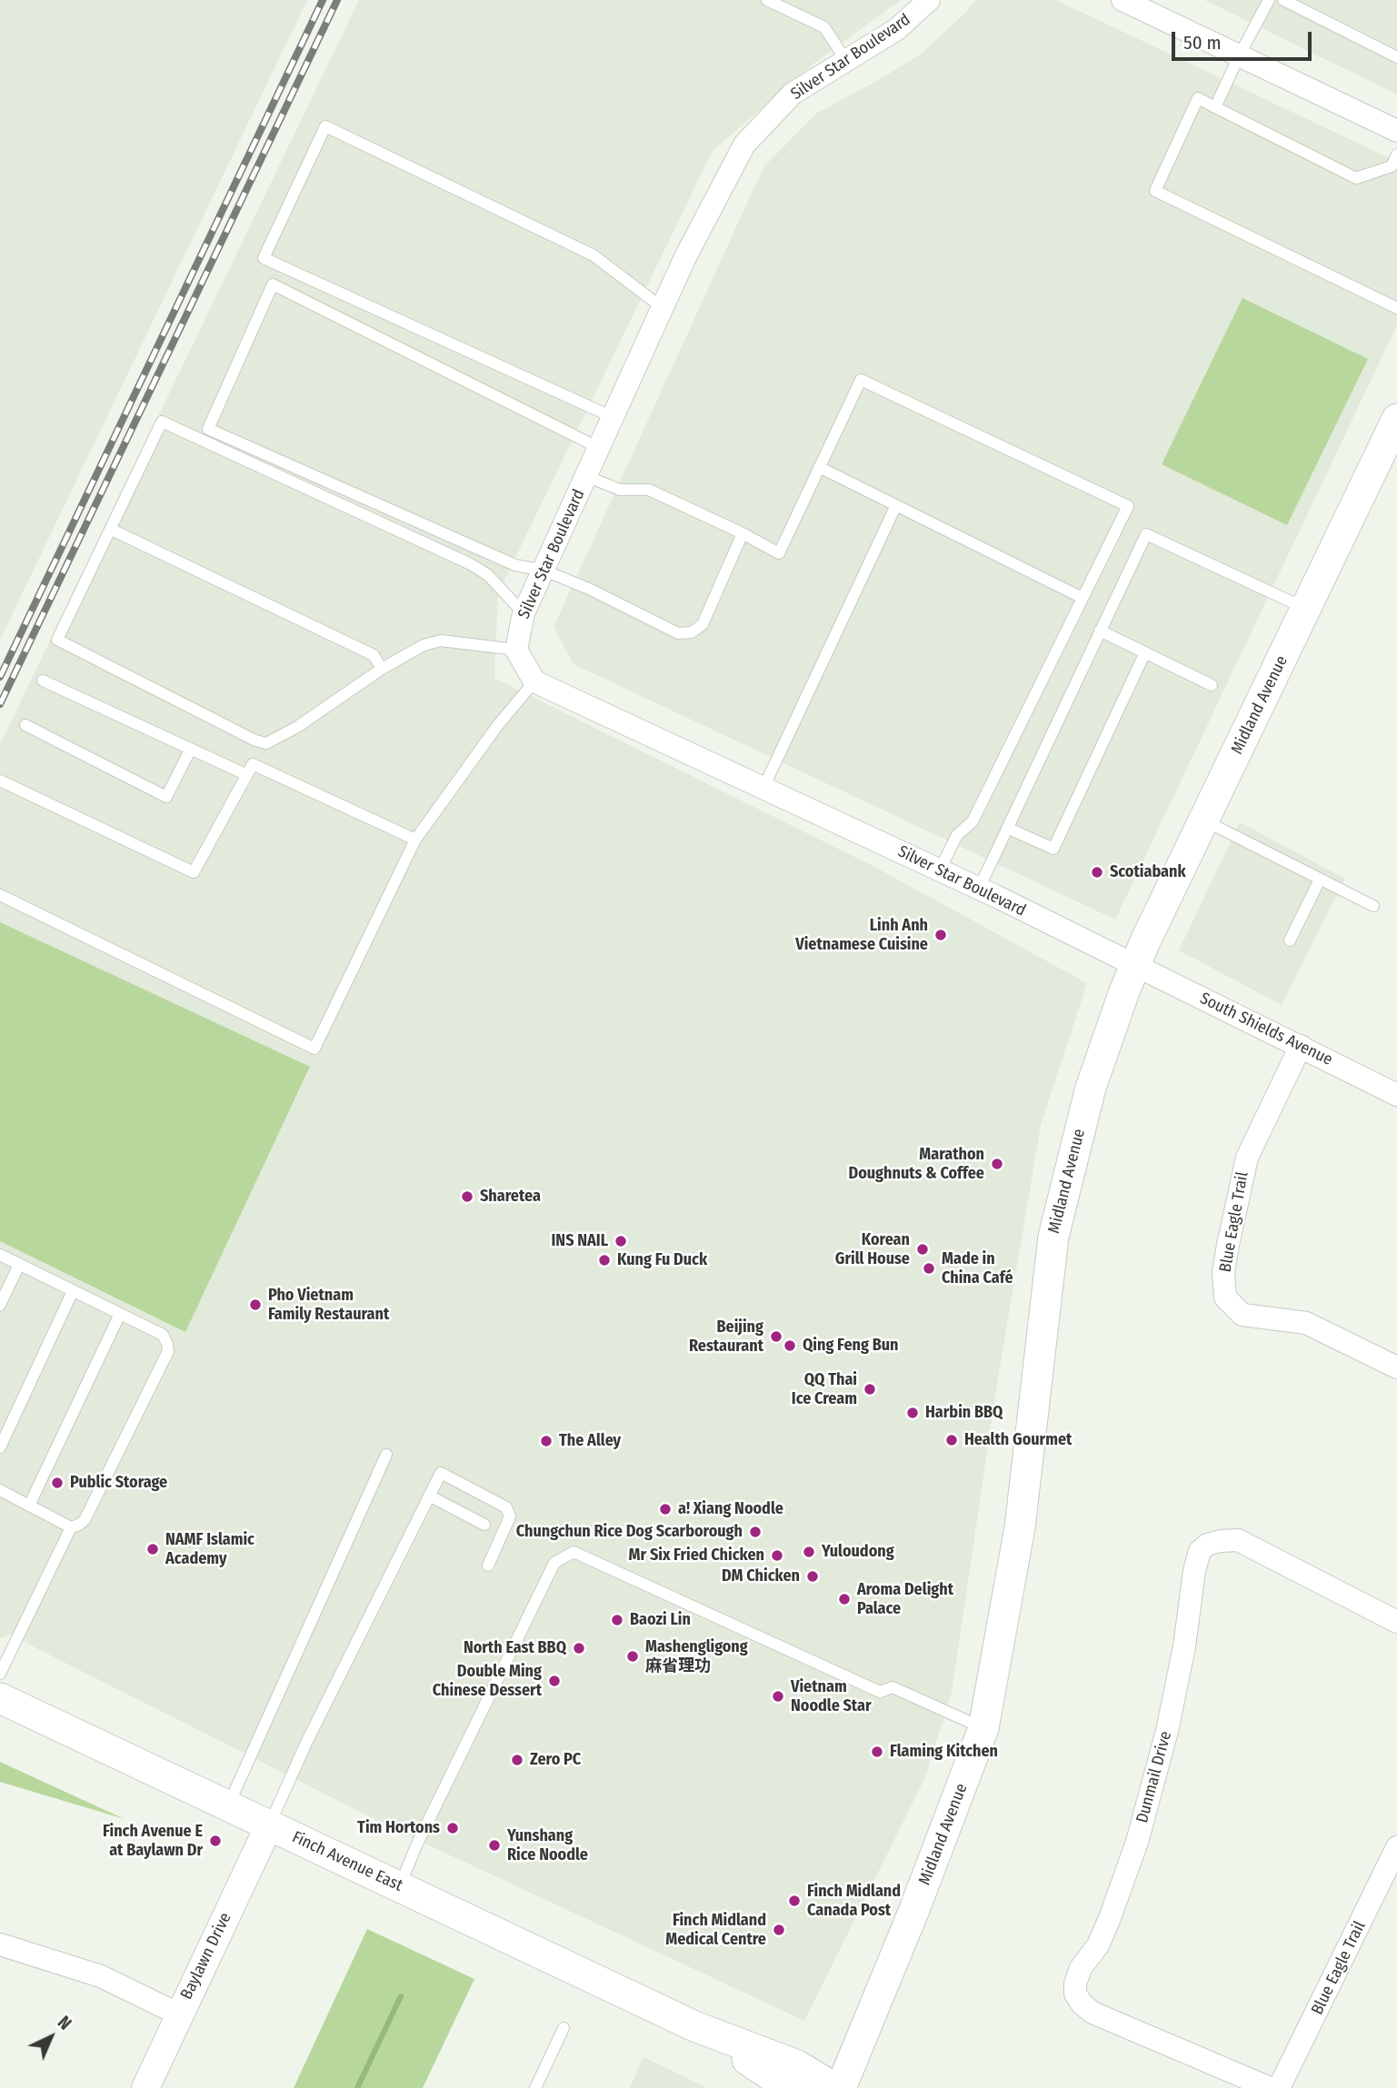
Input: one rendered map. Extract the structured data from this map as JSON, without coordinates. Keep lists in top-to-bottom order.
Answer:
{
  "streets": {
    "main road": ["Midland Avenue", "Finch Avenue East"],
    "street": [
      "Silver Star Boulevard",
      "South Shields Avenue",
      "Blue Eagle Trail",
      "Dunmail Drive",
      "Baylawn Drive"
    ]
  },
  "crossings": [
    ["Silver Star Boulevard", "Midland Avenue"],
    ["Silver Star Boulevard", "South Shields Avenue"],
    ["Midland Avenue", "South Shields Avenue"],
    ["Midland Avenue", "Finch Avenue East"],
    ["South Shields Avenue", "Blue Eagle Trail"],
    ["Finch Avenue East", "Baylawn Drive"]
  ],
  "places": [
    "Scotiabank",
    "Linh Anh Vietnamese Cuisine",
    "Marathon Doughnuts & Coffee",
    "Sharetea",
    "INS NAIL",
    "Korean Grill House",
    "Kung Fu Duck",
    "Made in China Café",
    "Pho Vietnam Family Restaurant",
    "Beijing Restaurant",
    "Qing Feng Bun",
    "QQ Thai Ice Cream",
    "Harbin BBQ",
    "Health Gourmet",
    "The Alley",
    "Public Storage",
    "a! Xiang Noodle",
    "Chungchun Rice Dog Scarborough",
    "NAMF Islamic Academy",
    "Yuloudong",
    "Mr Six Fried Chicken",
    "DM Chicken",
    "Aroma Delight Palace",
    "Baozi Lin",
    "North East BBQ",
    "Mashengligong 麻省理功",
    "Double Ming Chinese Dessert",
    "Vietnam Noodle Star",
    "Flaming Kitchen",
    "Zero PC",
    "Tim Hortons",
    "Finch Avenue E at Baylawn Dr",
    "Yunshang Rice Noodle",
    "Finch Midland Canada Post",
    "Finch Midland Medical Centre"
  ],
  "scale_bar": "50 m",
  "north": "top right"
}
